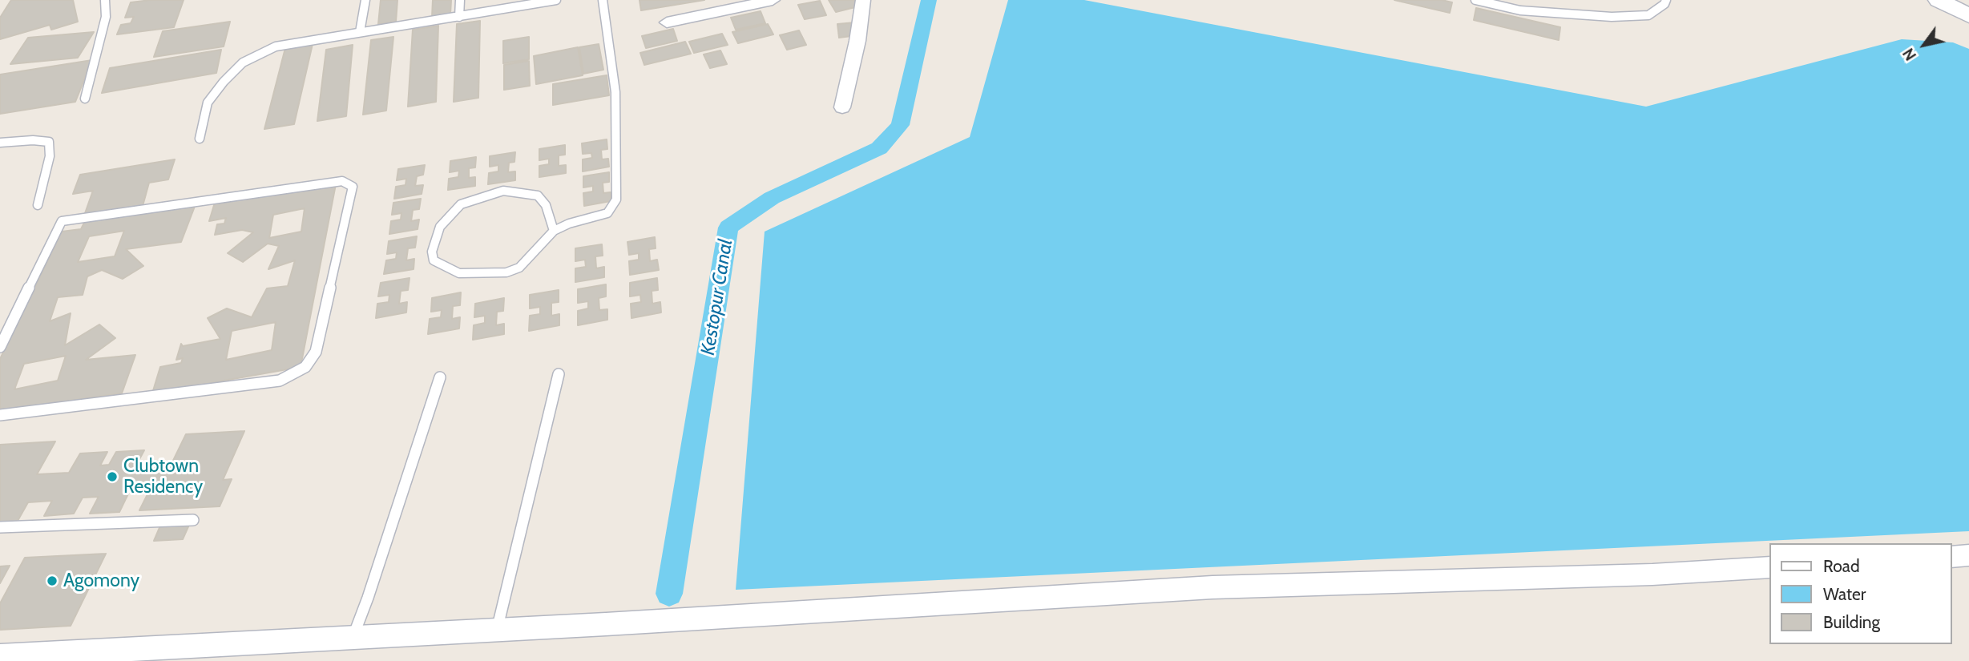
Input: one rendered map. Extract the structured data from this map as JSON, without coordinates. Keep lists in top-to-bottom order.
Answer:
{
  "water": ["Kestopur Canal"],
  "places": ["Clubtown Residency", "Agomony"],
  "legend": ["Road", "Water", "Building"],
  "north": "bottom left"
}
